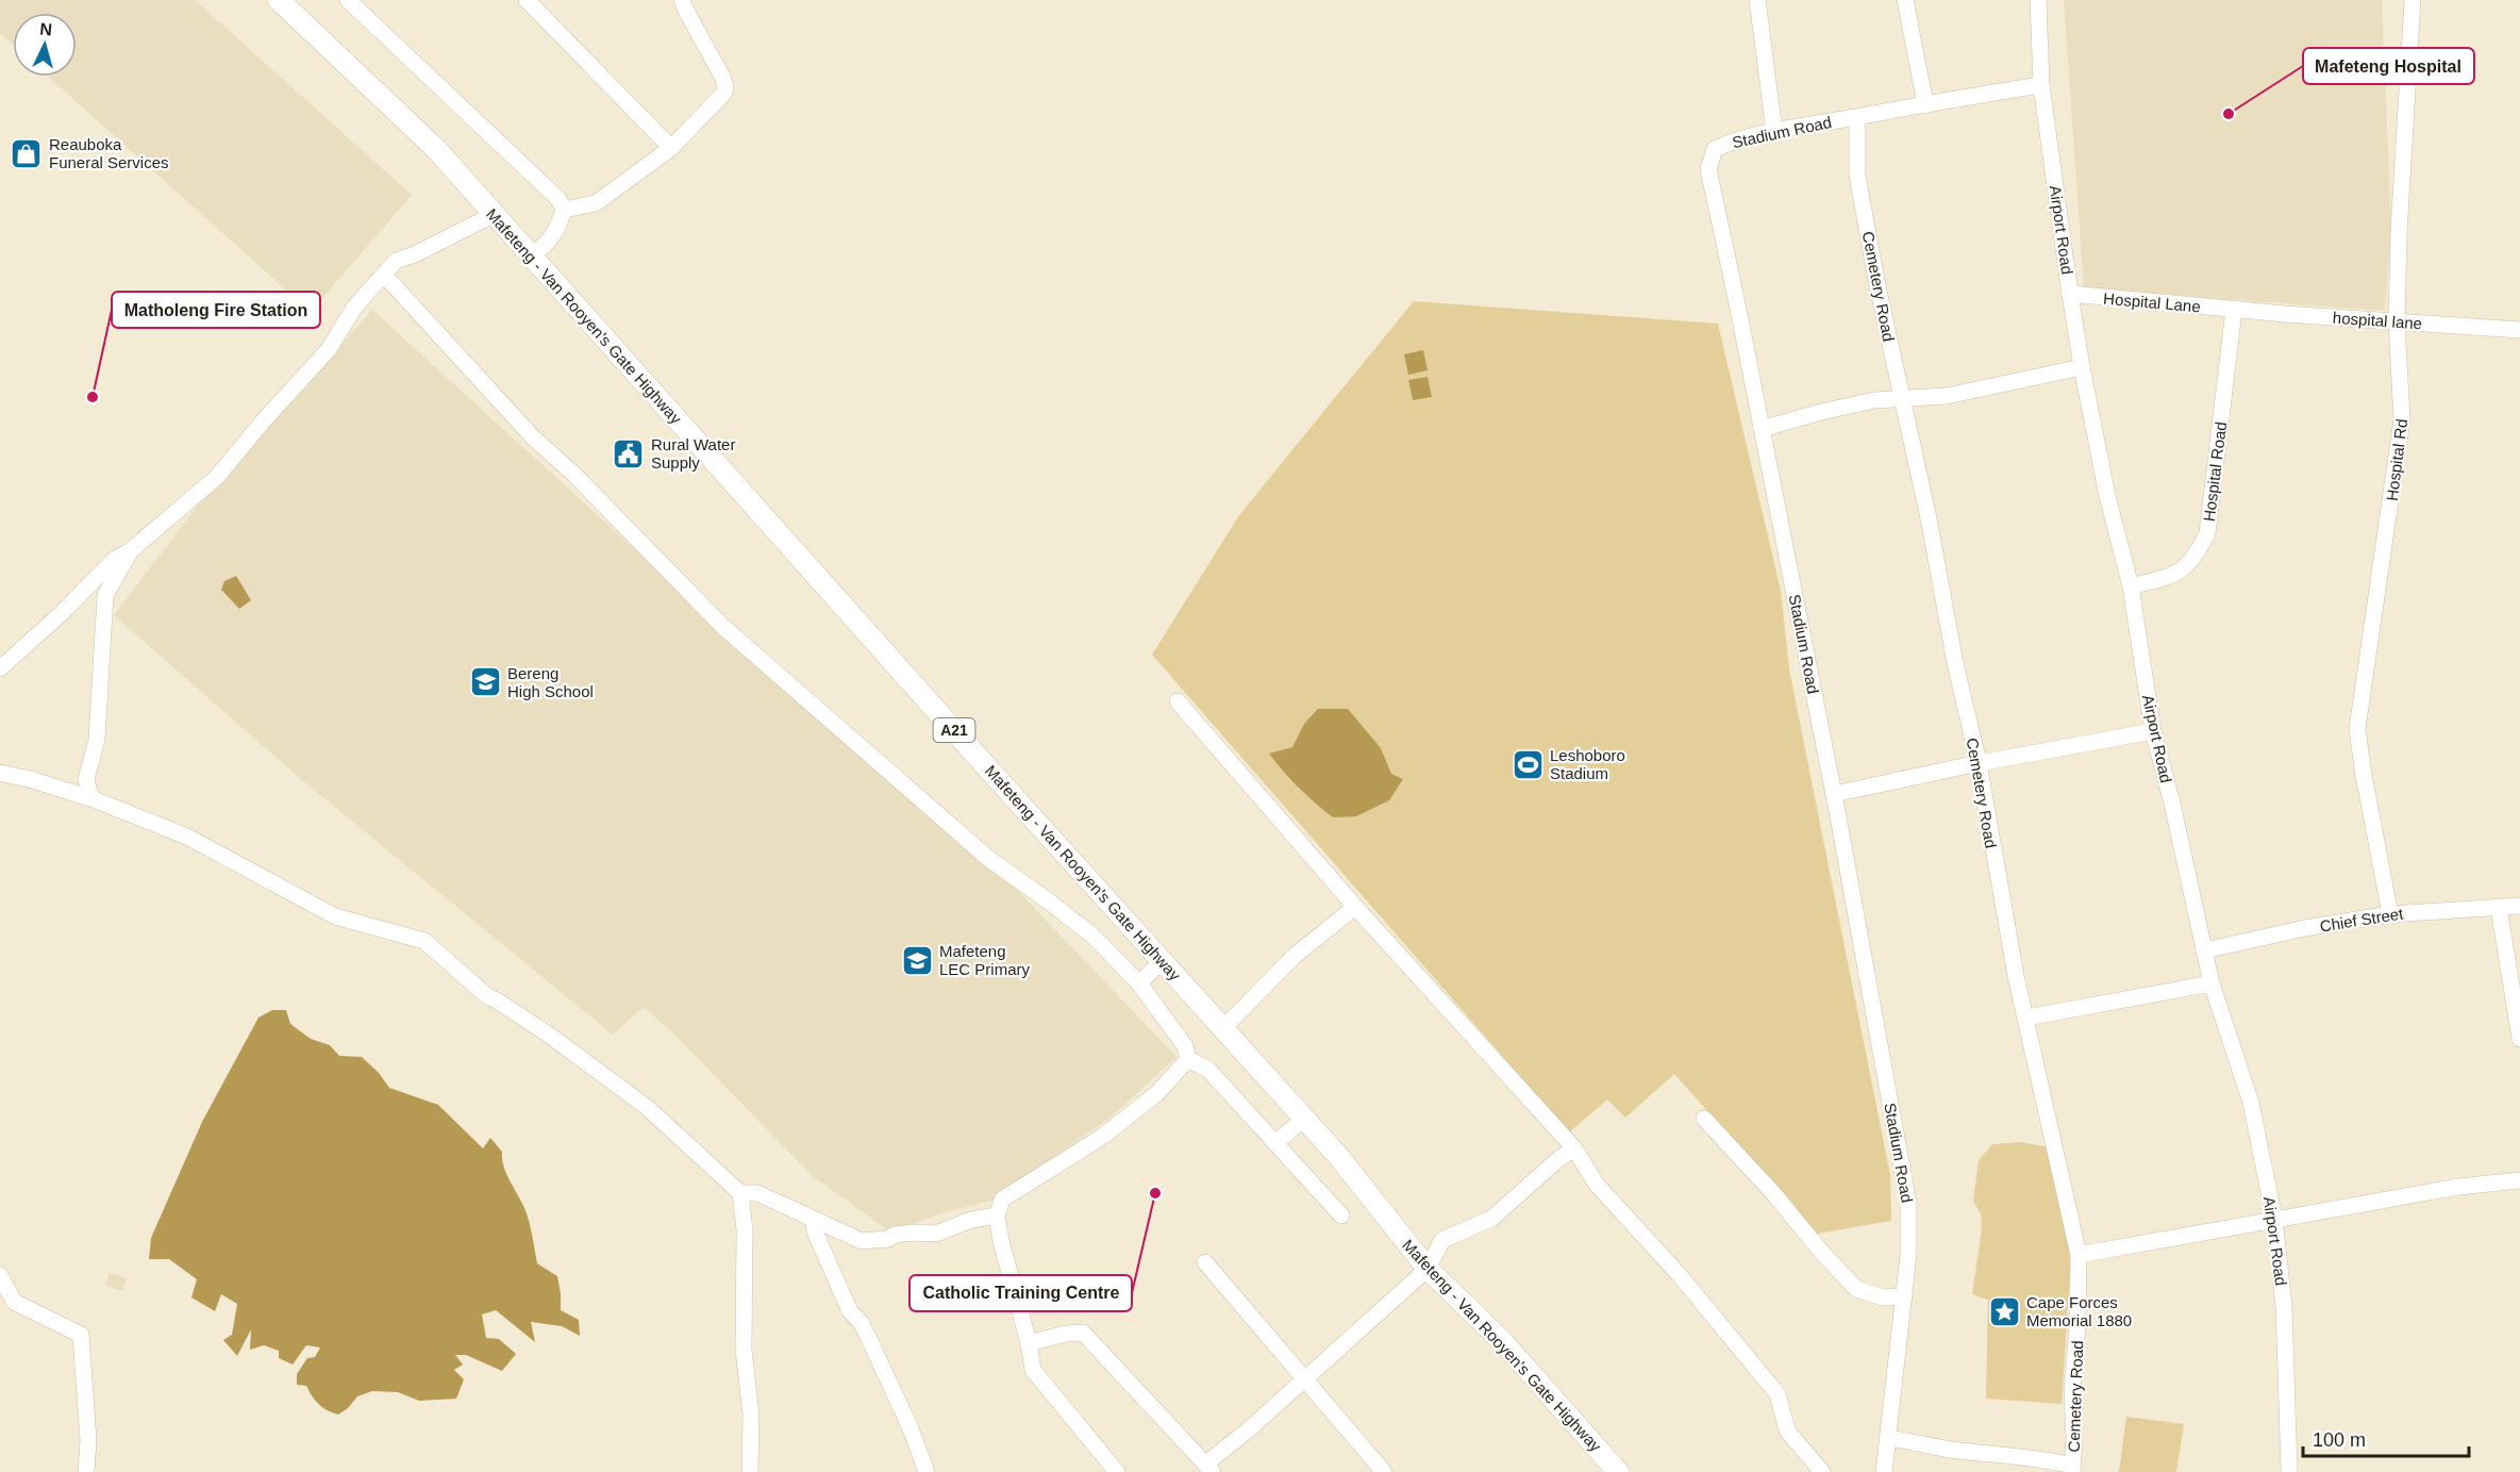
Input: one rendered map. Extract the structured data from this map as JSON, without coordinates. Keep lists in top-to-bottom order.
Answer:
{
  "streets": {
    "main road": ["Mafeteng - Van Rooyen's Gate Highway", "A21"],
    "street": [
      "Stadium Road",
      "Airport Road",
      "Cemetery Road",
      "Hospital Lane",
      "hospital lane",
      "Hospital Rd",
      "Hospital Road",
      "Chief Street"
    ]
  },
  "crossings": [
    ["Stadium Road", "Airport Road"],
    ["Stadium Road", "Cemetery Road"],
    ["Airport Road", "Hospital Lane"],
    ["Airport Road", "Hospital Road"],
    ["Airport Road", "Chief Street"],
    ["Hospital Lane", "hospital lane"],
    ["Hospital Lane", "Hospital Road"],
    ["hospital lane", "Hospital Rd"],
    ["hospital lane", "Hospital Road"],
    ["Hospital Rd", "Chief Street"]
  ],
  "places": {
    "other": ["Mafeteng Hospital", "Matholeng Fire Station", "Catholic Training Centre"],
    "shop": ["Reauboka Funeral Services"],
    "public building": ["Rural Water Supply"],
    "school or university": ["Bereng High School", "Mafeteng LEC Primary"],
    "sports": ["Leshoboro Stadium"],
    "place": ["Cape Forces Memorial 1880"]
  },
  "scale_bar": "100 m",
  "north": "top"
}
